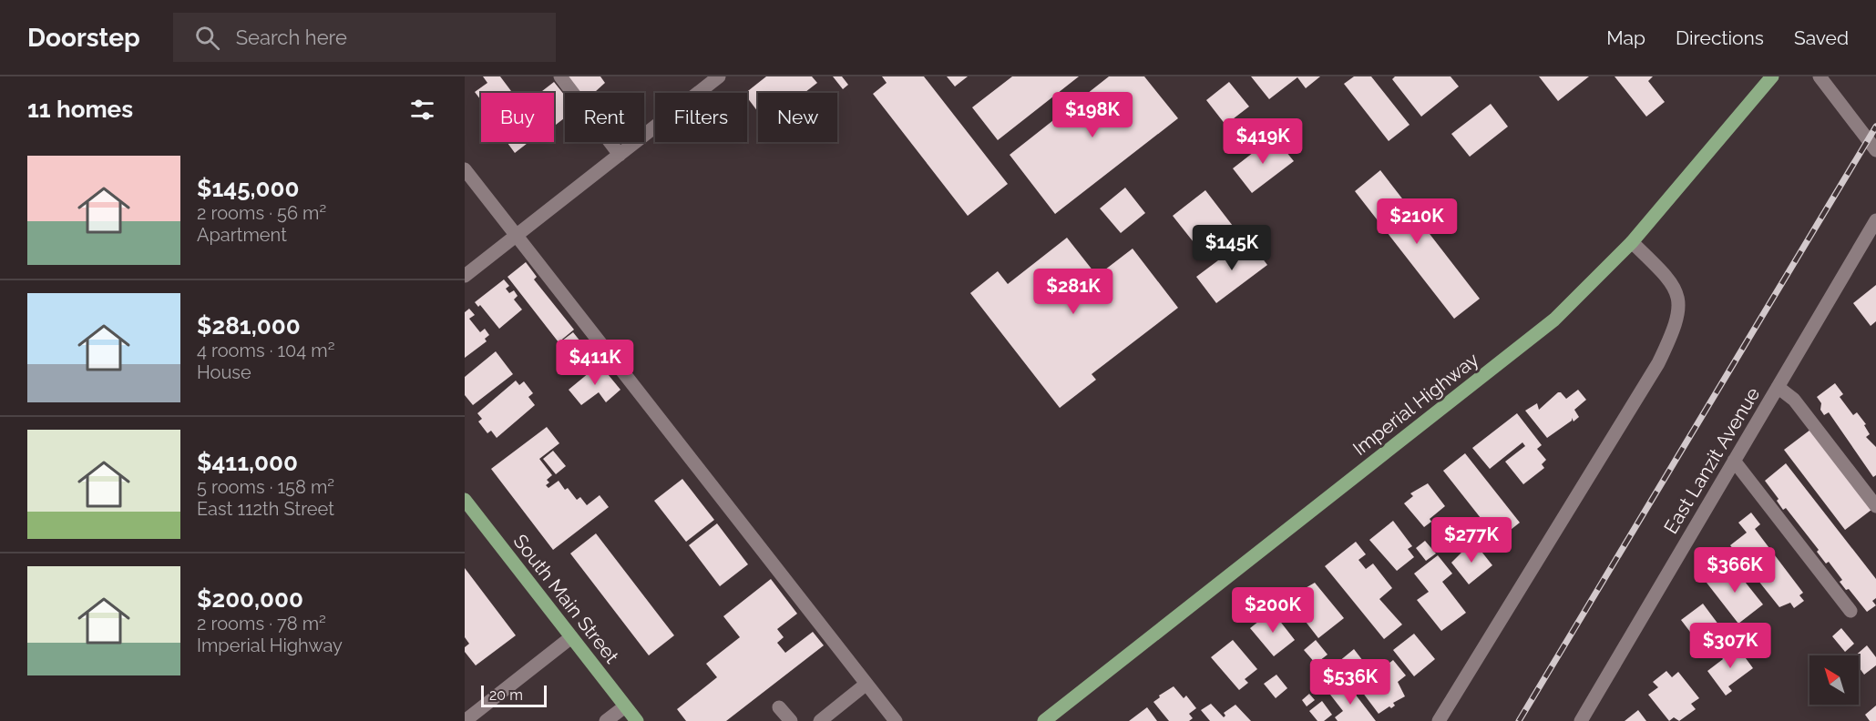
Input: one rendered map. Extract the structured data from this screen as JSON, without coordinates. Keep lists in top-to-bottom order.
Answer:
{
  "streets": {
    "main road": ["Imperial Highway", "South Main Street"],
    "street": ["East Lanzit Avenue"]
  },
  "scale_bar": "20 m",
  "north": "top left",
  "page": {
    "header": "Doorstep",
    "search": "Search here",
    "nav": ["Map", "Directions", "Saved"],
    "heading": "11 homes",
    "price": [
      "$198K",
      "$419K",
      "$210K",
      "$145K",
      "$281K",
      "$411K",
      "$277K",
      "$366K",
      "$200K",
      "$307K",
      "$536K"
    ],
    "chip": [
      "Buy",
      "Rent",
      "Filters",
      "New"
    ],
    "list": [
      {
        "name": "$145,000",
        "note": "2 rooms · 56 m² · Apartment"
      },
      {
        "name": "$281,000",
        "note": "4 rooms · 104 m² · House"
      },
      {
        "name": "$411,000",
        "note": "5 rooms · 158 m² · East 112th Street"
      },
      {
        "name": "$200,000",
        "note": "2 rooms · 78 m² · Imperial Highway"
      }
    ],
    "scale": "20 m"
  }
}
